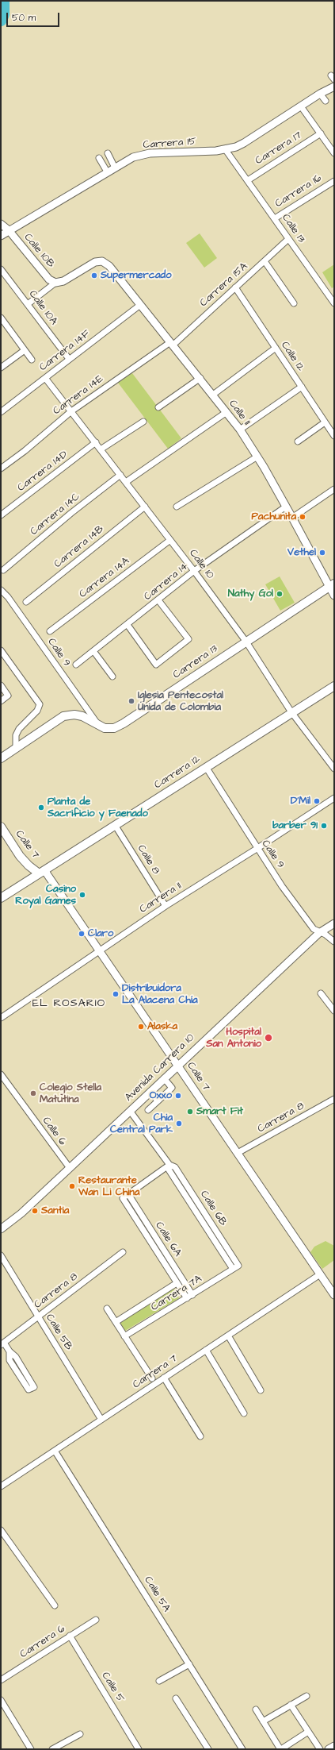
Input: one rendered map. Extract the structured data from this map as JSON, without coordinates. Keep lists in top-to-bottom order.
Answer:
{
  "streets": {
    "main road": ["Carrera 13", "Carrera 12", "Calle 7"],
    "street": [
      "Carrera 15",
      "Carrera 17",
      "Carrera 16",
      "Calle 13",
      "Calle 10B",
      "Carrera 15A",
      "Calle 10A",
      "Carrera 14F",
      "Calle 12",
      "Carrera 14E",
      "Calle 11",
      "Carrera 14D",
      "Carrera 14C",
      "Carrera 14B",
      "Calle 10",
      "Carrera 14A",
      "Carrera 14",
      "Calle 9",
      "Calle 8",
      "Carrera 11",
      "Avenida Carrera 10",
      "Carrera 8",
      "Calle 6",
      "Calle 6B",
      "Calle 6A",
      "Carrera 7A",
      "Calle 5B",
      "Carrera 7",
      "Calle 5A",
      "Carrera 6",
      "Calle 5"
    ]
  },
  "crossings": [
    ["Carrera 15", "Calle 13"],
    ["Carrera 15", "Calle 10B"],
    ["Carrera 17", "Calle 13"],
    ["Carrera 16", "Calle 13"],
    ["Calle 13", "Carrera 15A"],
    ["Calle 10B", "Calle 11"],
    ["Carrera 15A", "Calle 12"],
    ["Carrera 15A", "Carrera 14E"],
    ["Carrera 15A", "Calle 11"],
    ["Calle 10A", "Carrera 14F"],
    ["Carrera 14F", "Calle 11"],
    ["Carrera 14F", "Calle 10"],
    ["Carrera 14E", "Calle 11"],
    ["Carrera 14E", "Calle 10"],
    ["Calle 11", "Carrera 14"],
    ["Calle 11", "Carrera 13"],
    ["Carrera 14D", "Calle 10"],
    ["Carrera 14C", "Calle 10"],
    ["Carrera 14B", "Calle 10"],
    ["Calle 10", "Carrera 14A"],
    ["Calle 10", "Carrera 14"],
    ["Calle 10", "Carrera 13"],
    ["Calle 10", "Carrera 12"],
    ["Calle 9", "Carrera 13"],
    ["Calle 9", "Carrera 12"],
    ["Calle 9", "Carrera 11"],
    ["Calle 9", "Avenida Carrera 10"],
    ["Carrera 12", "Calle 7"],
    ["Carrera 12", "Calle 8"],
    ["Calle 7", "Carrera 11"],
    ["Calle 7", "Avenida Carrera 10"],
    ["Calle 7", "Carrera 8"],
    ["Calle 7", "Carrera 7"],
    ["Calle 8", "Carrera 11"],
    ["Avenida Carrera 10", "Calle 6"],
    ["Avenida Carrera 10", "Calle 6B"],
    ["Carrera 8", "Calle 5B"],
    ["Calle 6B", "Carrera 7A"],
    ["Calle 6A", "Carrera 7A"],
    ["Calle 5B", "Carrera 7"],
    ["Carrera 7", "Calle 5A"],
    ["Carrera 6", "Calle 5"]
  ],
  "districts": ["EL ROSARIO"],
  "places": [
    "Supermercado",
    "Pachunita",
    "Vethel",
    "Nathy Gol",
    "Iglesia Pentecostal Unida de Colombia",
    "D'Mil",
    "Planta de Sacrificio y Faenado",
    "barber 91",
    "Casino Royal Games",
    "Claro",
    "Distribuidora La Alacena Chía",
    "Alaska",
    "Hospital San Antonio",
    "Colegio Stella Matutina",
    "Oxxo",
    "Smart Fit",
    "Chia Central Park",
    "Restaurante Wan Li China",
    "Santia"
  ],
  "scale_bar": "50 m"
}
